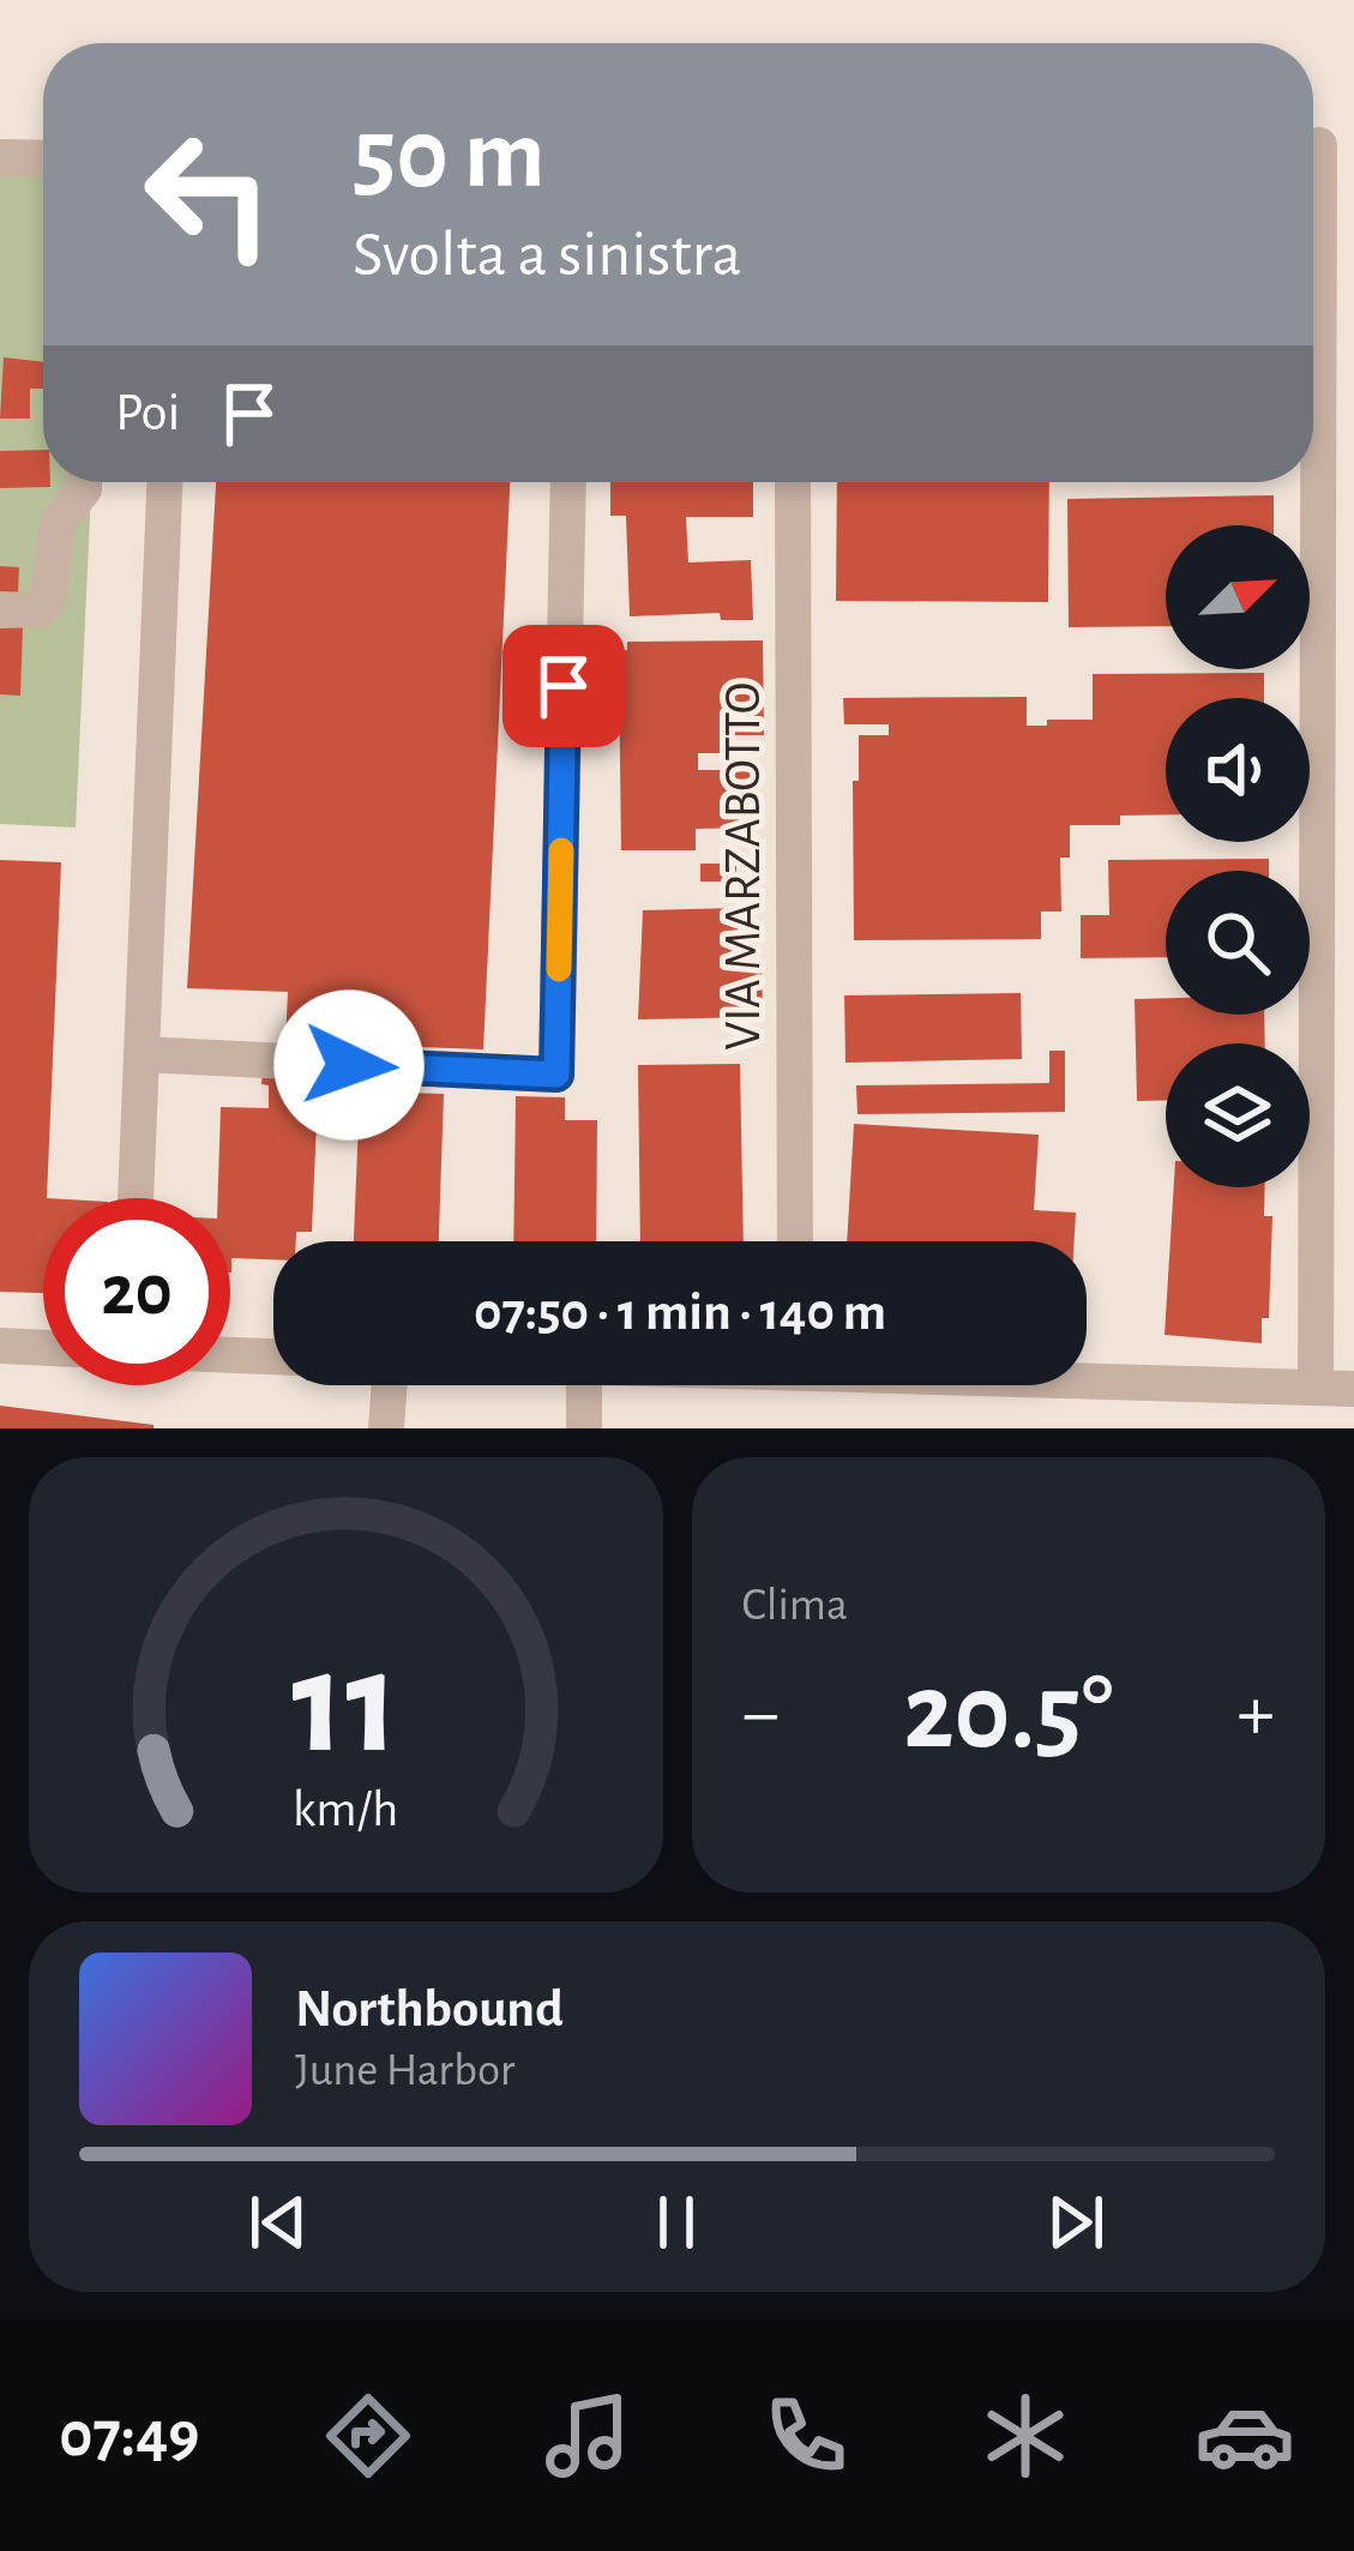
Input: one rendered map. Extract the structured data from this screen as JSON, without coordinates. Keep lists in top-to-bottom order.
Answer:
{
  "streets": {
    "street": ["VIA MARZABOTTO"]
  },
  "north": "top right",
  "page": {
    "turn": ["50 m", "Svolta a sinistra"],
    "then": "Poi",
    "limit": "20",
    "trip": "07:50 · 1 min · 140 m",
    "tile": "Clima",
    "heat": ["−", "20.5°", "+"],
    "song": ["Northbound", "June Harbor"],
    "tabs": "07:49",
    "gauge": ["11", "km/h"]
  }
}
